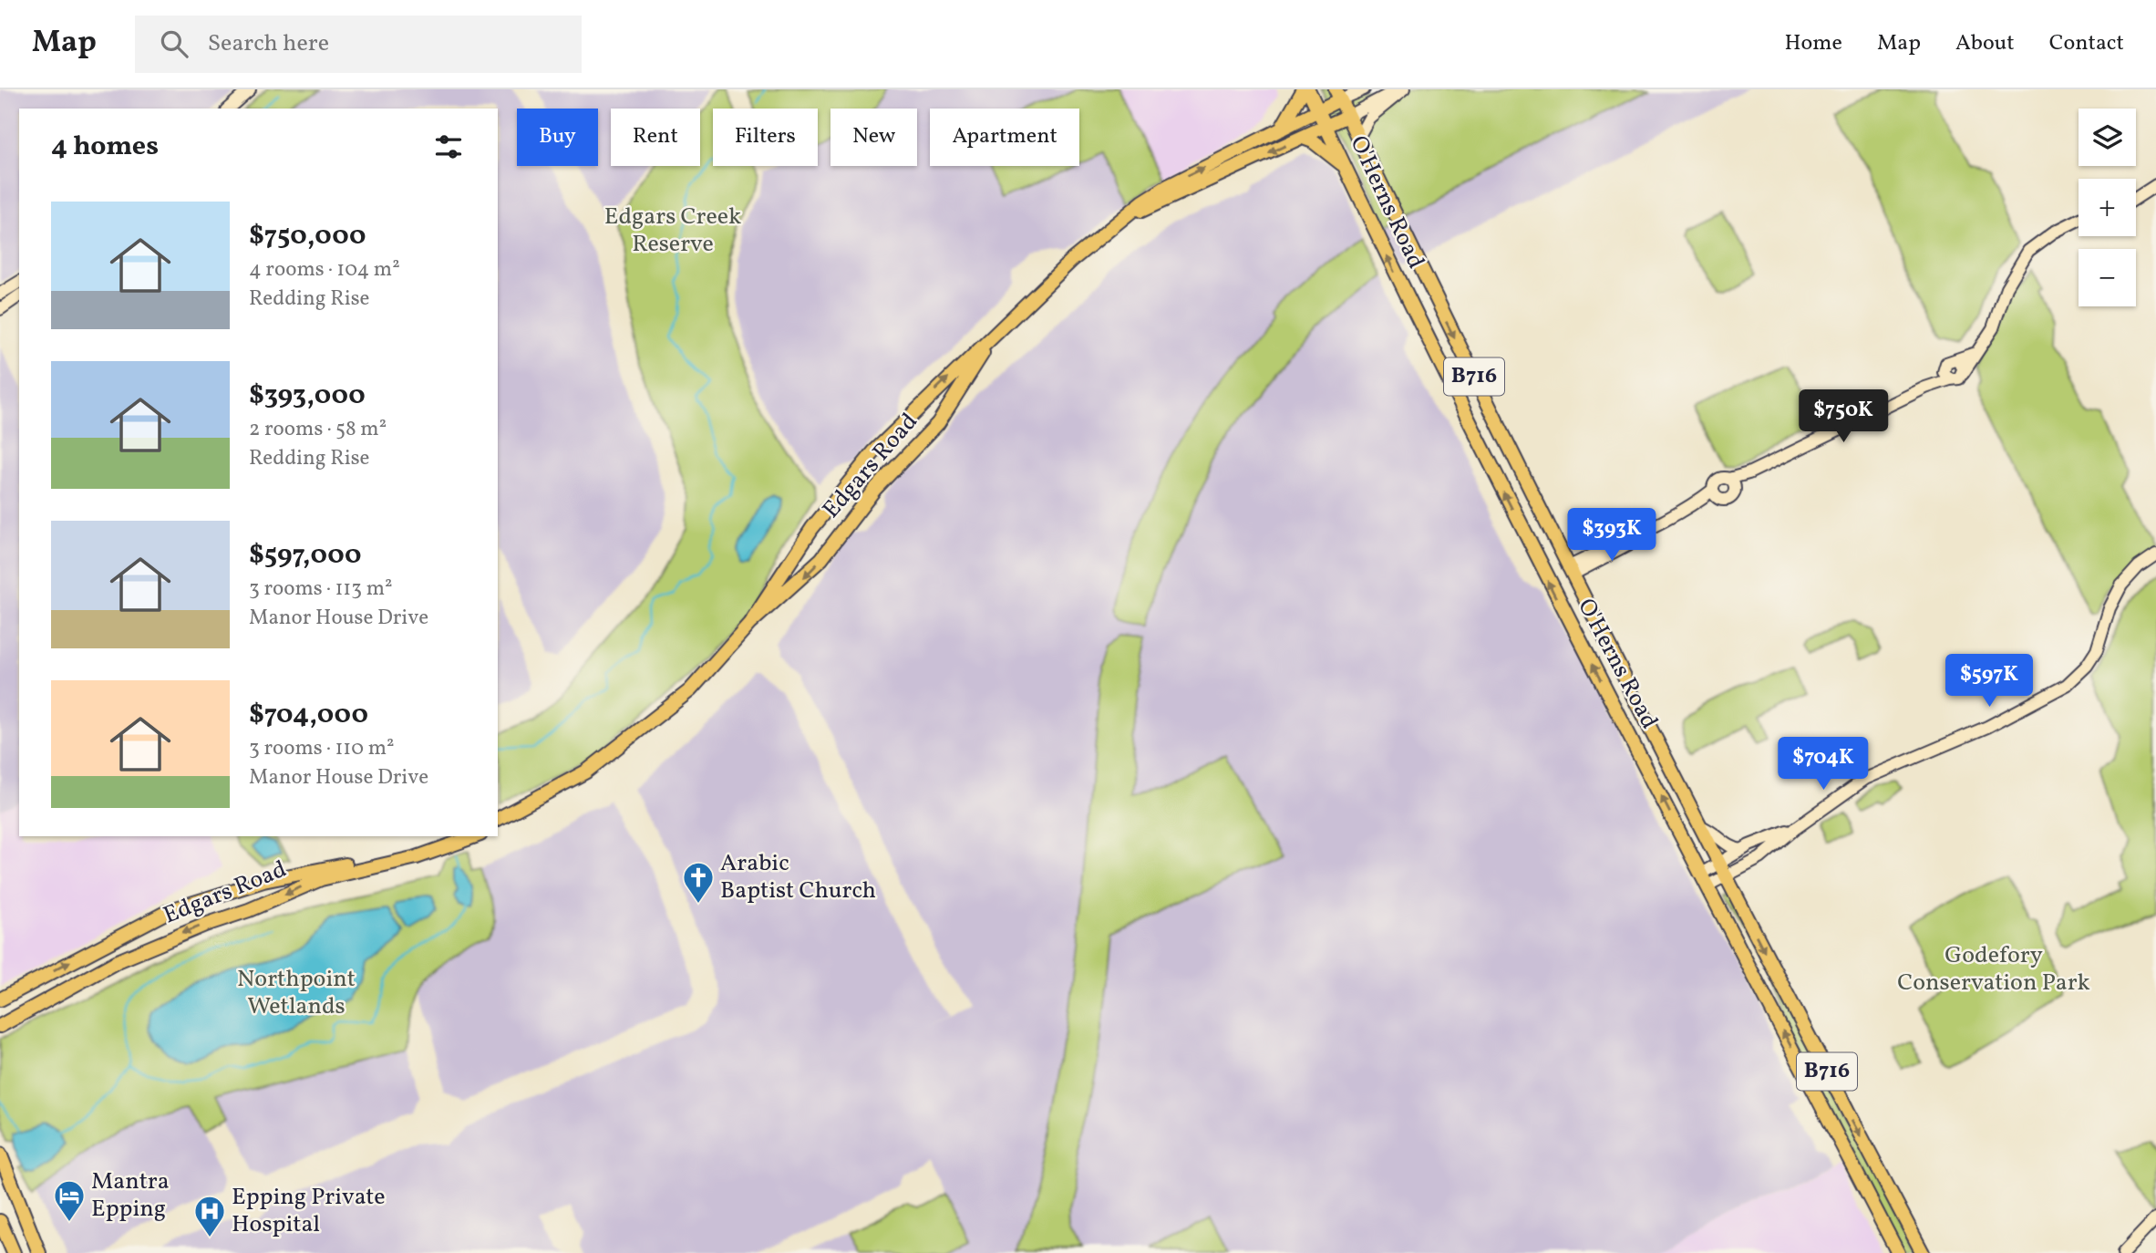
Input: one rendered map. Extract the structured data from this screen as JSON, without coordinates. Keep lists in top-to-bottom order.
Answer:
{
  "streets": {
    "main road": ["O'Herns Road", "B716", "Edgars Road"]
  },
  "crossings": [
    ["O'Herns Road", "Edgars Road"]
  ],
  "parks": ["Edgars Creek Reserve", "Godefory Conservation Park", "Northpoint Wetlands"],
  "places": {
    "church": ["Arabic Baptist Church"],
    "hotel": ["Mantra Epping"],
    "hospital": ["Epping Private Hospital"]
  },
  "page": {
    "header": "Map",
    "search": "Search here",
    "nav": [
      "Home",
      "Map",
      "About",
      "Contact"
    ],
    "map_buttons": ["+", "−"],
    "chip": [
      "Buy",
      "Rent",
      "Filters",
      "New",
      "Apartment"
    ],
    "heading": "4 homes",
    "list": [
      {
        "name": "$750,000",
        "note": "4 rooms · 104 m² · Redding Rise"
      },
      {
        "name": "$393,000",
        "note": "2 rooms · 58 m² · Redding Rise"
      },
      {
        "name": "$597,000",
        "note": "3 rooms · 113 m² · Manor House Drive"
      },
      {
        "name": "$704,000",
        "note": "3 rooms · 110 m² · Manor House Drive"
      }
    ],
    "price": [
      "$750K",
      "$393K",
      "$597K",
      "$704K"
    ]
  }
}
